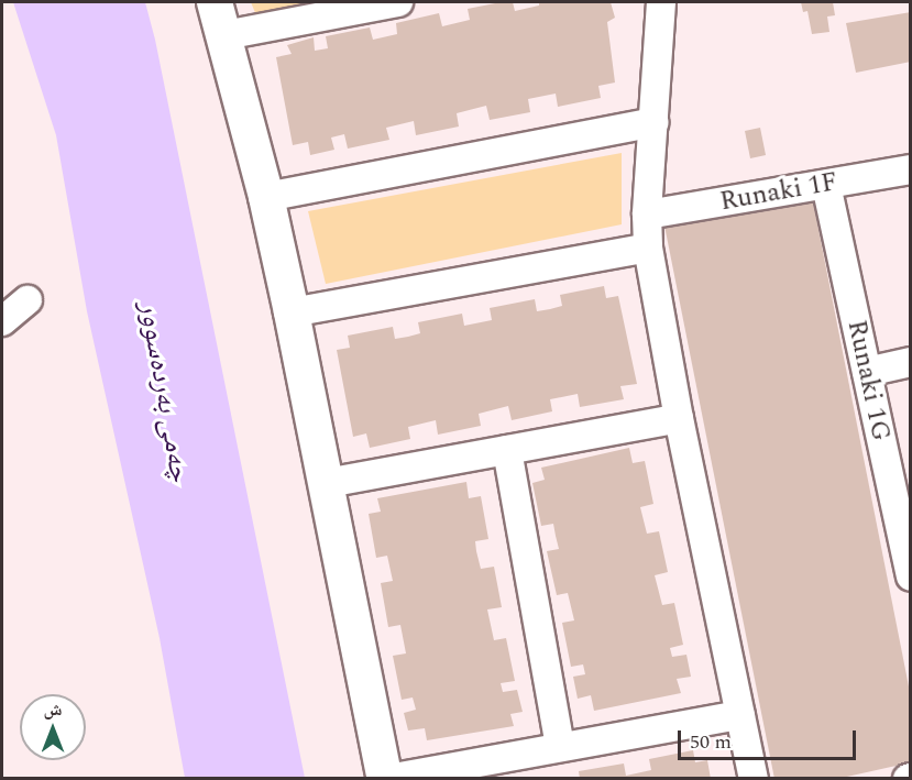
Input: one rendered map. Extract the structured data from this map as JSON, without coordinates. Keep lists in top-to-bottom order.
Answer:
{
  "streets": {
    "street": ["Runaki 1F", "Runaki 1G"]
  },
  "crossings": [
    ["Runaki 1F", "Runaki 1G"]
  ],
  "water": ["چەمی بەردەسوور"],
  "scale_bar": "50 m",
  "north": "top"
}
